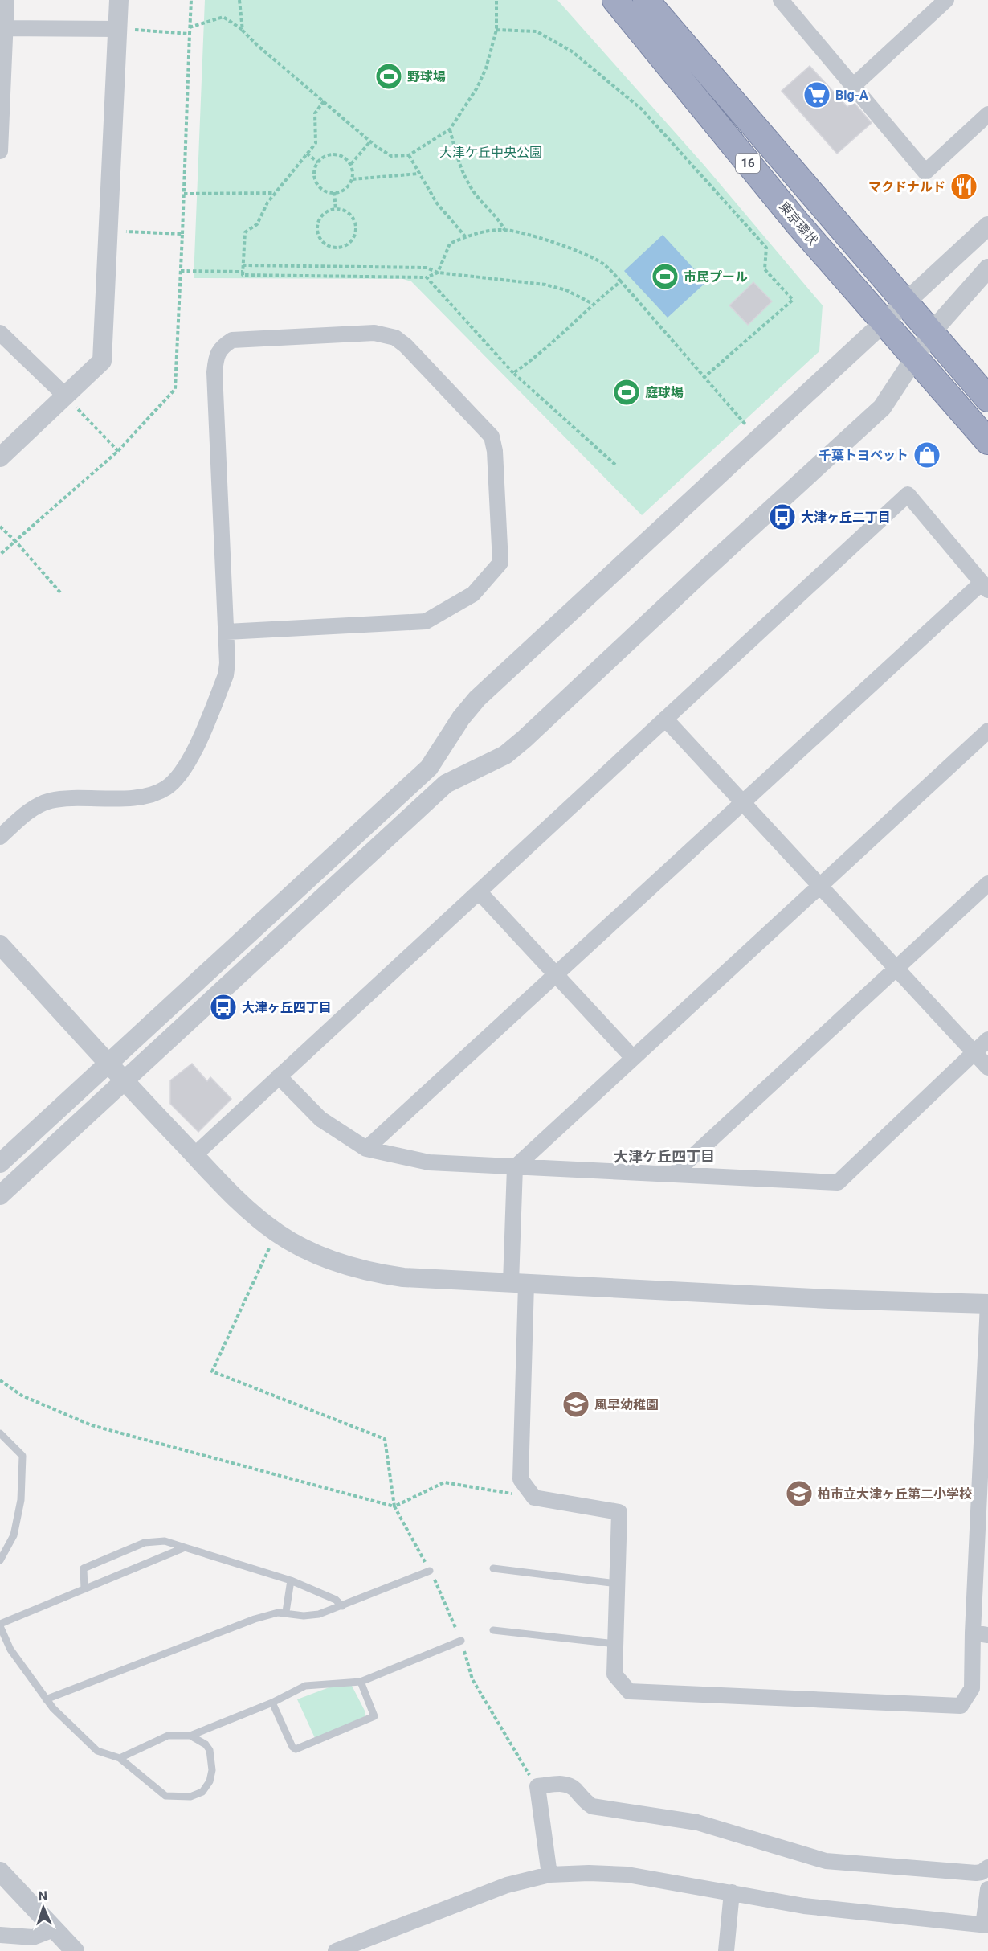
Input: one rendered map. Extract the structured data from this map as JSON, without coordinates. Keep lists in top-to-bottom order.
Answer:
{
  "streets": {
    "highway": ["16", "東京環状"]
  },
  "districts": ["大津ケ丘四丁目"],
  "parks": ["大津ケ丘中央公園"],
  "places": {
    "sports": ["野球場", "市民プール", "庭球場"],
    "supermarket": ["Big-A"],
    "restaurant": ["マクドナルド"],
    "shop": ["千葉トヨペット"],
    "bus stop": ["大津ヶ丘二丁目", "大津ヶ丘四丁目"],
    "school or university": ["風早幼稚園", "柏市立大津ヶ丘第二小学校"]
  },
  "north": "top"
}
